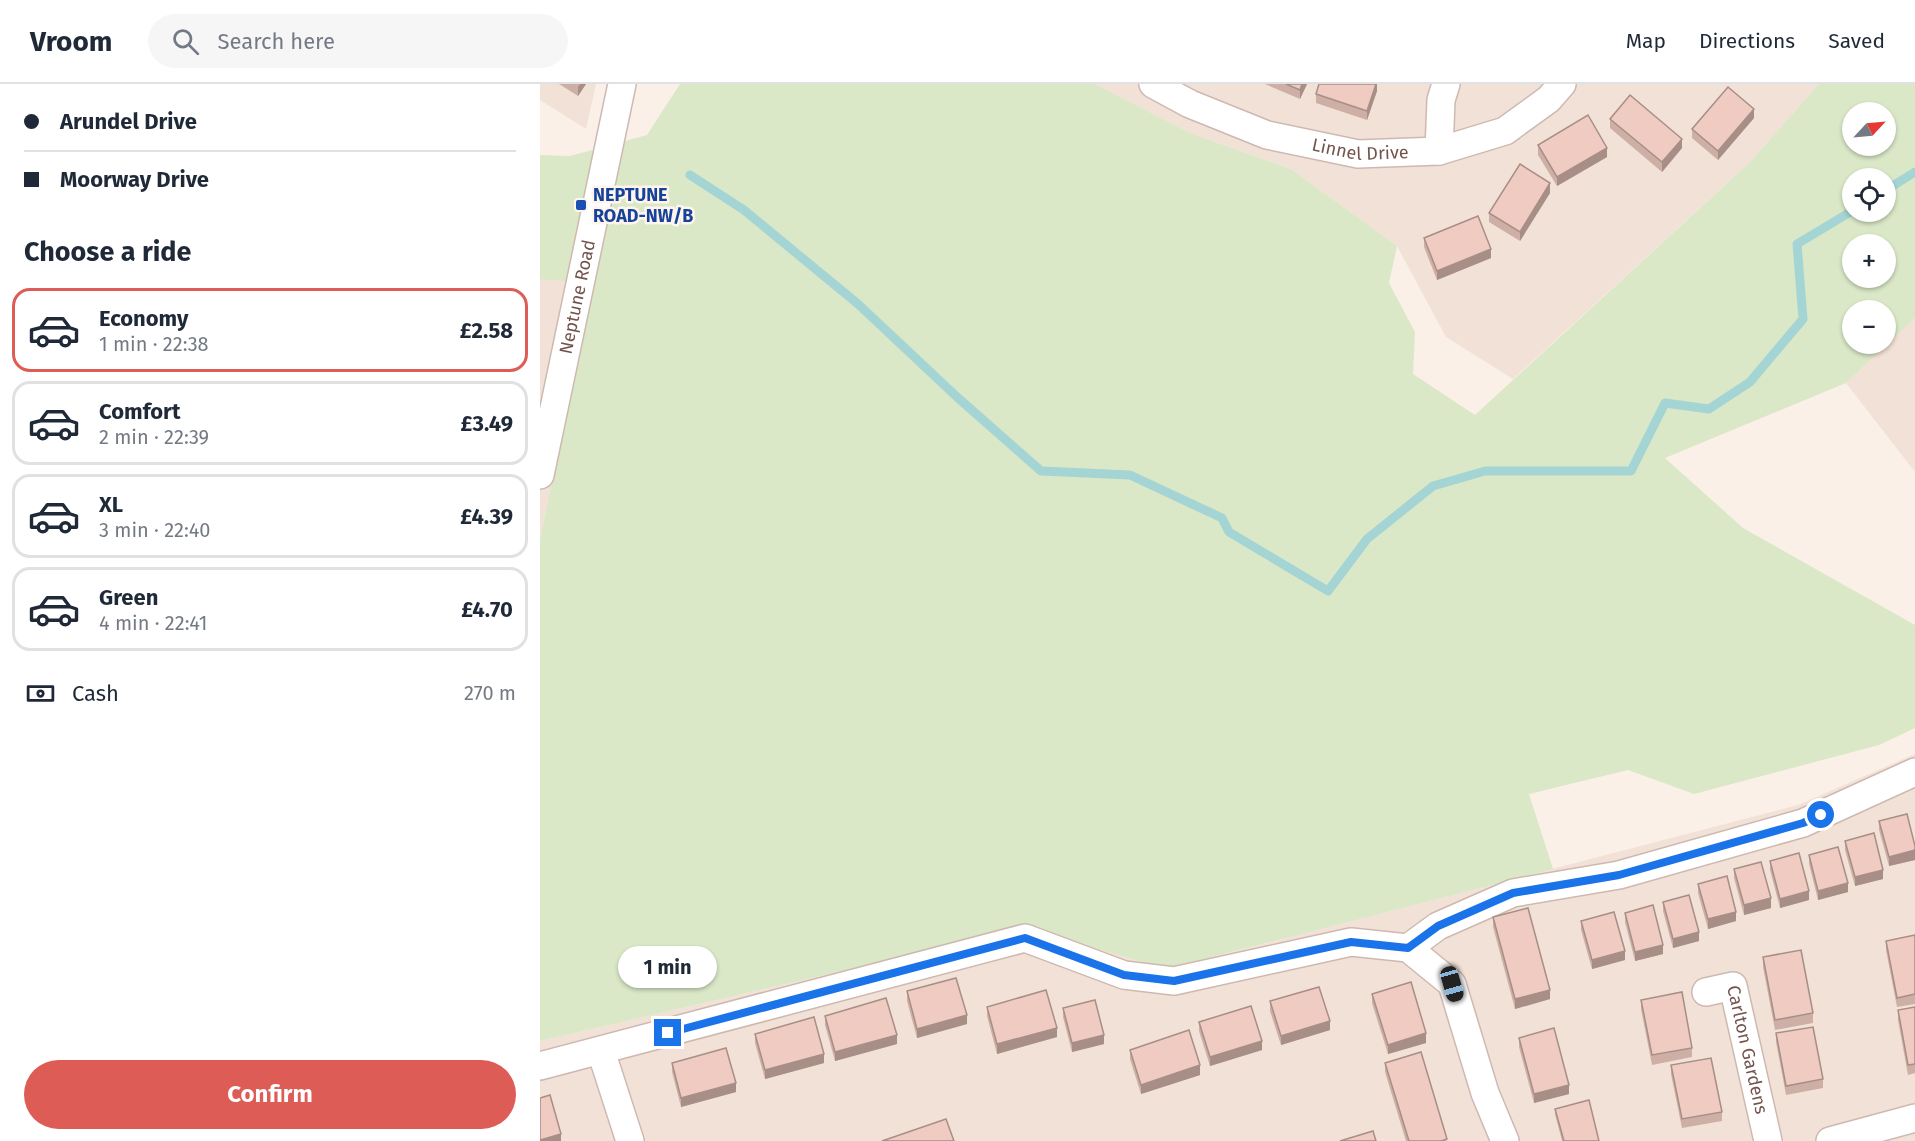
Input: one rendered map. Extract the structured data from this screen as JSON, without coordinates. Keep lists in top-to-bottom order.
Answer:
{
  "streets": {
    "street": ["Linnel Drive", "Neptune Road", "Carlton Gardens"]
  },
  "places": {
    "transit": ["NEPTUNE ROAD-NW/B"]
  },
  "north": "top right",
  "page": {
    "header": "Vroom",
    "search": "Search here",
    "nav": ["Map", "Directions", "Saved"],
    "banner": ["Arundel Drive", "Moorway Drive"],
    "map_buttons": ["+", "−"],
    "heading": "Choose a ride",
    "list": [
      {
        "name": "Economy",
        "note": "1 min · 22:38",
        "value": "£2.58"
      },
      {
        "name": "Comfort",
        "note": "2 min · 22:39",
        "value": "£3.49"
      },
      {
        "name": "XL",
        "note": "3 min · 22:40",
        "value": "£4.39"
      },
      {
        "name": "Green",
        "note": "4 min · 22:41",
        "value": "£4.70"
      }
    ],
    "pay": ["Cash", "270 m"],
    "bubble": "1 min",
    "buttons": "Confirm"
  }
}
